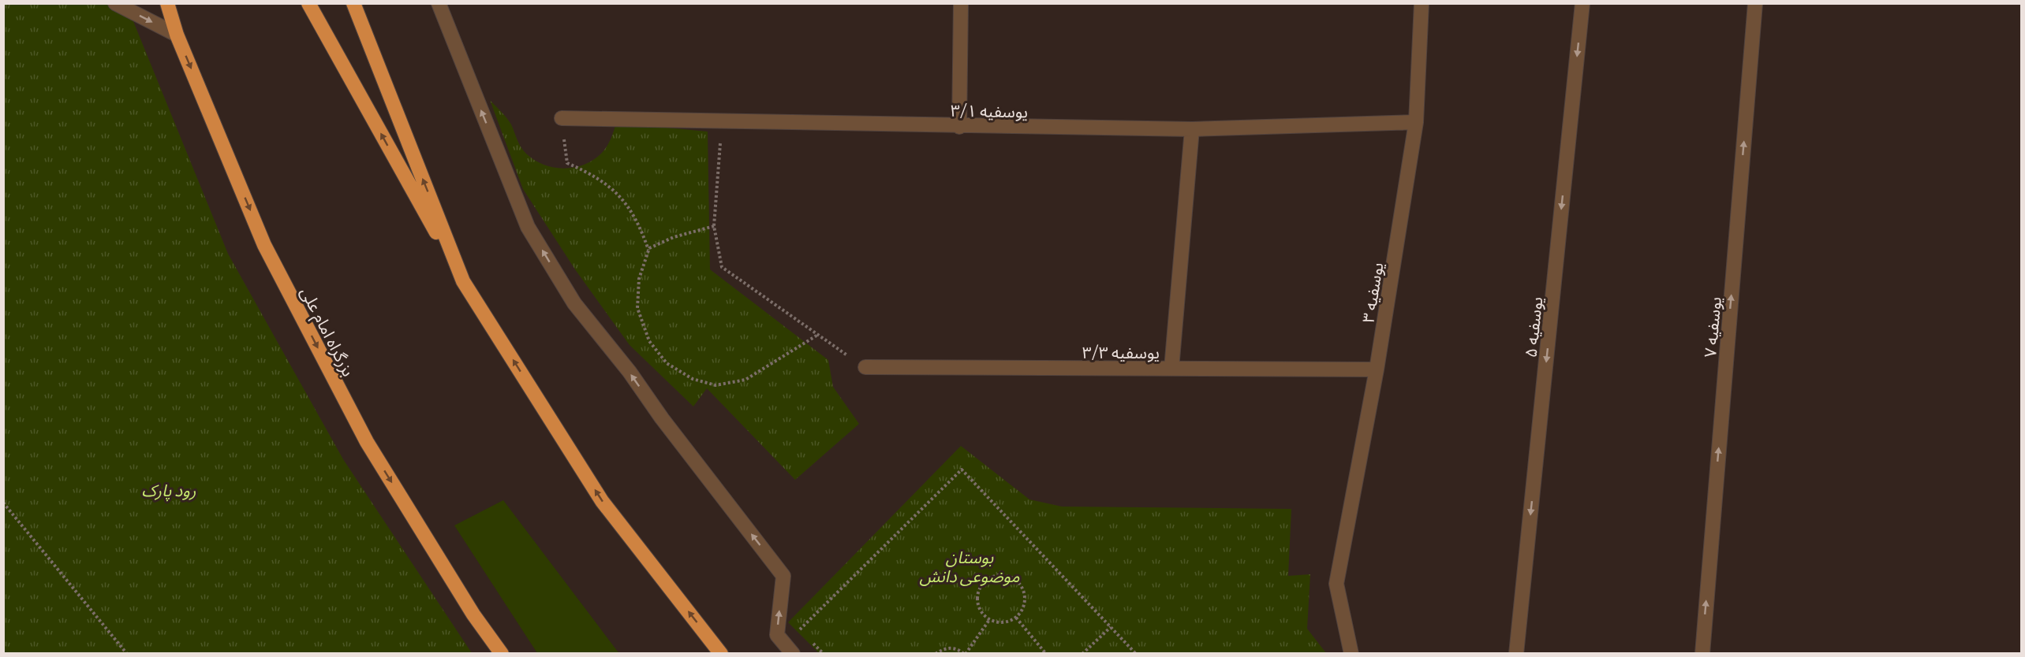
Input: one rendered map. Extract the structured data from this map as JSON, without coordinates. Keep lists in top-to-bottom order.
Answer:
{
  "streets": {
    "highway": ["بزرگراه امام علی"],
    "street": [
      "یوسفیه ۳/۱",
      "یوسفیه ۳",
      "یوسفیه ۵",
      "یوسفیه ۷",
      "یوسفیه ۳/۳"
    ]
  },
  "crossings": [
    ["یوسفیه ۳/۱", "یوسفیه ۳"],
    ["یوسفیه ۳", "یوسفیه ۳/۳"]
  ],
  "one_way": ["یوسفیه ۵", "یوسفیه ۷", "بزرگراه امام علی"],
  "parks": ["رود پارک", "بوستان موضوعی دانش"]
}
